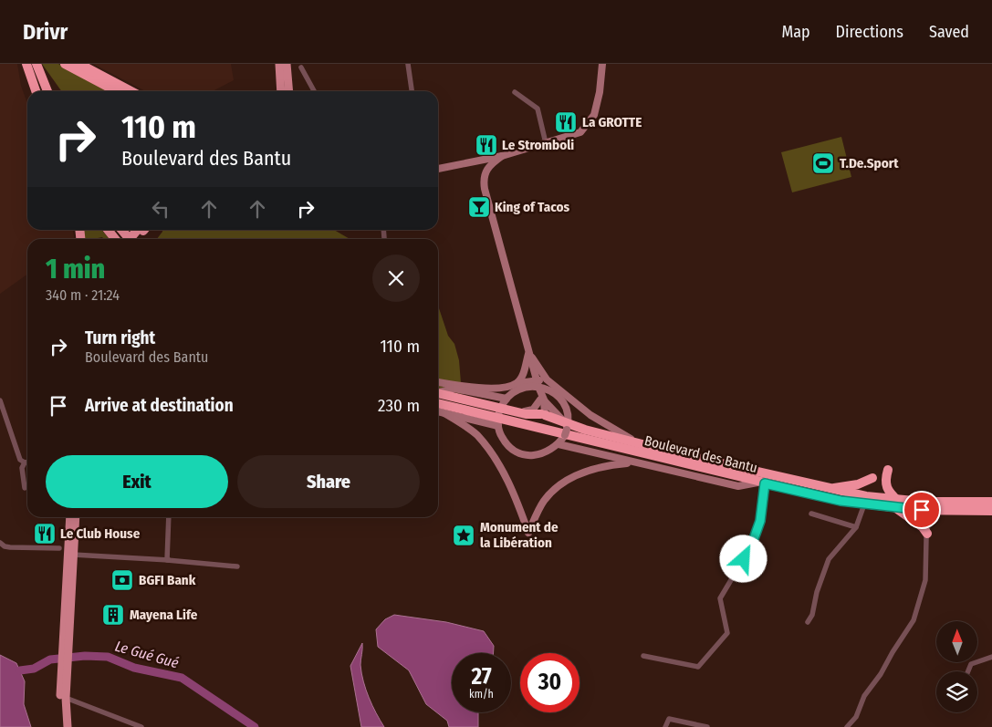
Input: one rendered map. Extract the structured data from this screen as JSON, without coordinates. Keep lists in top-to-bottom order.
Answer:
{
  "streets": {
    "highway": ["Boulevard des Bantu"]
  },
  "water": ["Le Gué Gué"],
  "places": {
    "restaurant": ["La GROTTE", "Le Stromboli", "Le Club House"],
    "sports": ["T.De.Sport"],
    "bar": ["King of Tacos"],
    "place": ["Monument de la Libération"],
    "bank": ["BGFI Bank"],
    "building": ["Mayena Life"]
  },
  "north": "top",
  "page": {
    "header": "Drivr",
    "nav": ["Map", "Directions", "Saved"],
    "turn": ["110 m", "Boulevard des Bantu"],
    "heading": ["1 min", "340 m · 21:24"],
    "list": [
      {
        "name": "Turn right",
        "note": "Boulevard des Bantu",
        "value": "110 m"
      },
      {
        "name": "Arrive at destination",
        "value": "230 m"
      }
    ],
    "buttons": ["Exit", "Share"],
    "speed": "27 km/h",
    "limit": "30"
  }
}
